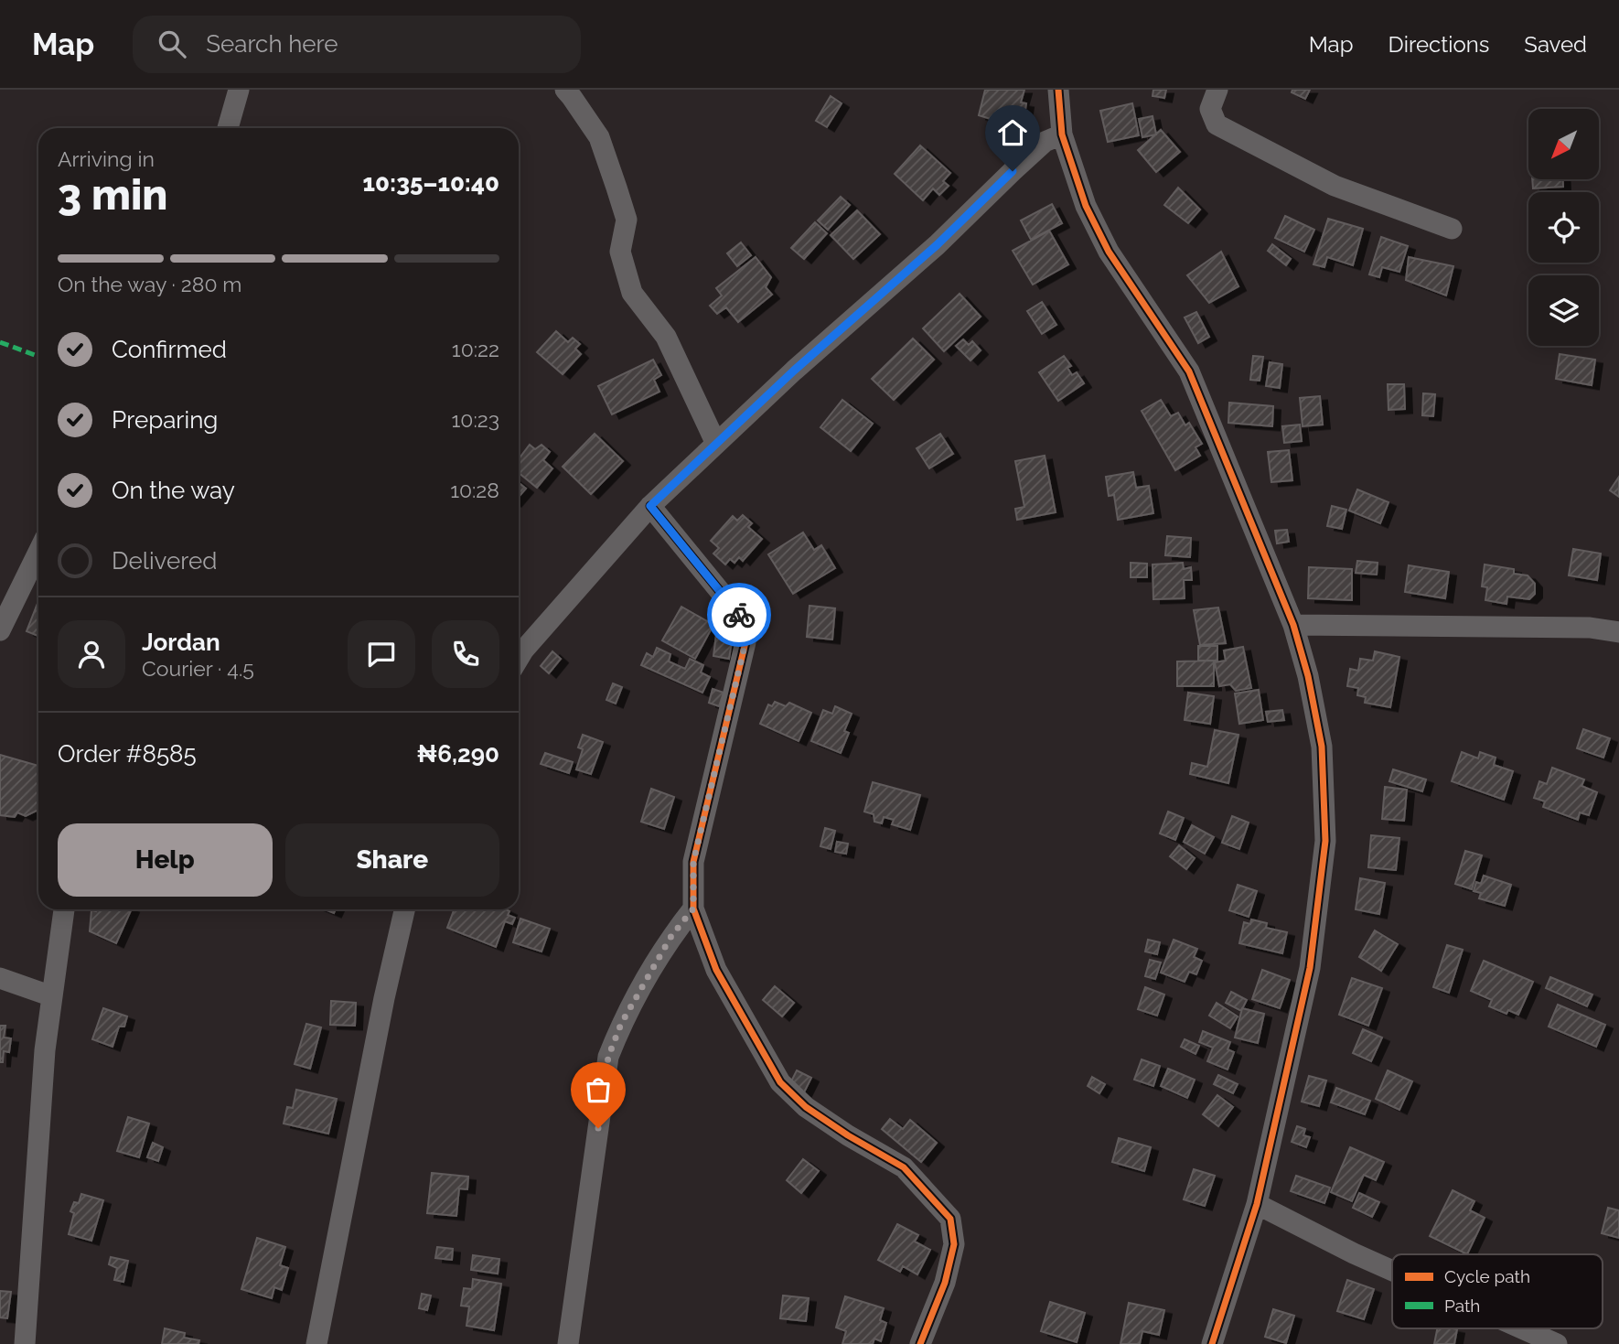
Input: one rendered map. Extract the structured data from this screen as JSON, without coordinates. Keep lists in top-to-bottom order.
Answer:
{
  "legend": ["Cycle path", "Path"],
  "north": "bottom left",
  "page": {
    "header": "Map",
    "search": "Search here",
    "nav": ["Map", "Directions", "Saved"],
    "heading": ["3 min", "Arriving in", "10:35–10:40"],
    "panel": [
      "Jordan",
      "Courier · 4.5",
      "Order #8585",
      "₦6,290"
    ],
    "bar": "On the way · 280 m",
    "list": [
      ["Confirmed", "10:22"],
      ["Preparing", "10:23"],
      ["On the way", "10:28"],
      "Delivered"
    ],
    "buttons": ["Help", "Share"]
  }
}
